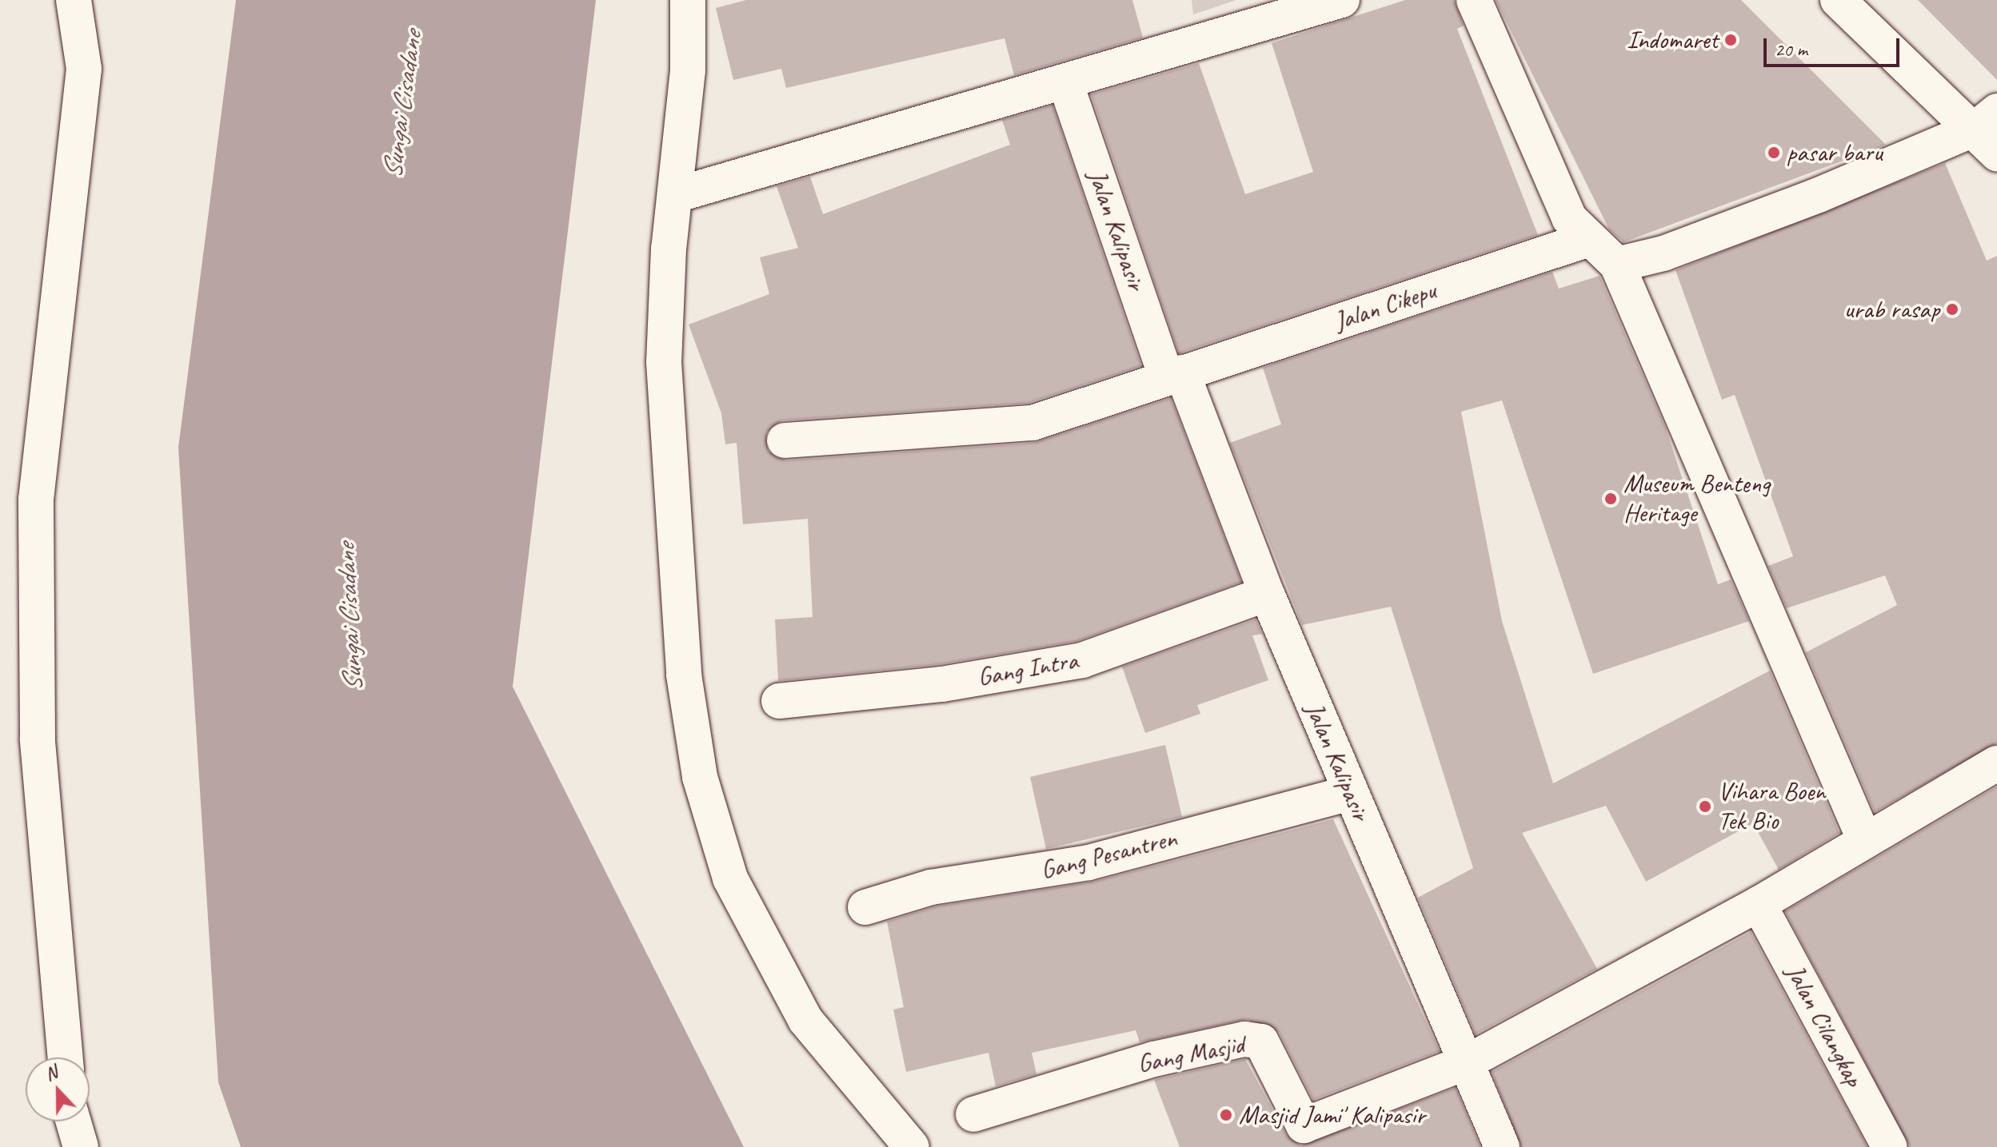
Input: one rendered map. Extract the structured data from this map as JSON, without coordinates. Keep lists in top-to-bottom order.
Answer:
{
  "streets": {
    "street": [
      "Jalan Kalipasir",
      "Jalan Cikepu",
      "Gang Intra",
      "Gang Pesantren",
      "Jalan Cilangkap",
      "Gang Masjid"
    ]
  },
  "crossings": [
    ["Jalan Kalipasir", "Jalan Cikepu"],
    ["Jalan Kalipasir", "Gang Intra"],
    ["Jalan Kalipasir", "Gang Pesantren"],
    ["Jalan Kalipasir", "Gang Masjid"]
  ],
  "water": ["Sungai Cisadane"],
  "places": [
    "Indomaret",
    "pasar baru",
    "urab rasap",
    "Museum Benteng Heritage",
    "Vihara Boen Tek Bio",
    "Masjid Jami' Kalipasir"
  ],
  "scale_bar": "20 m",
  "north": "top"
}
